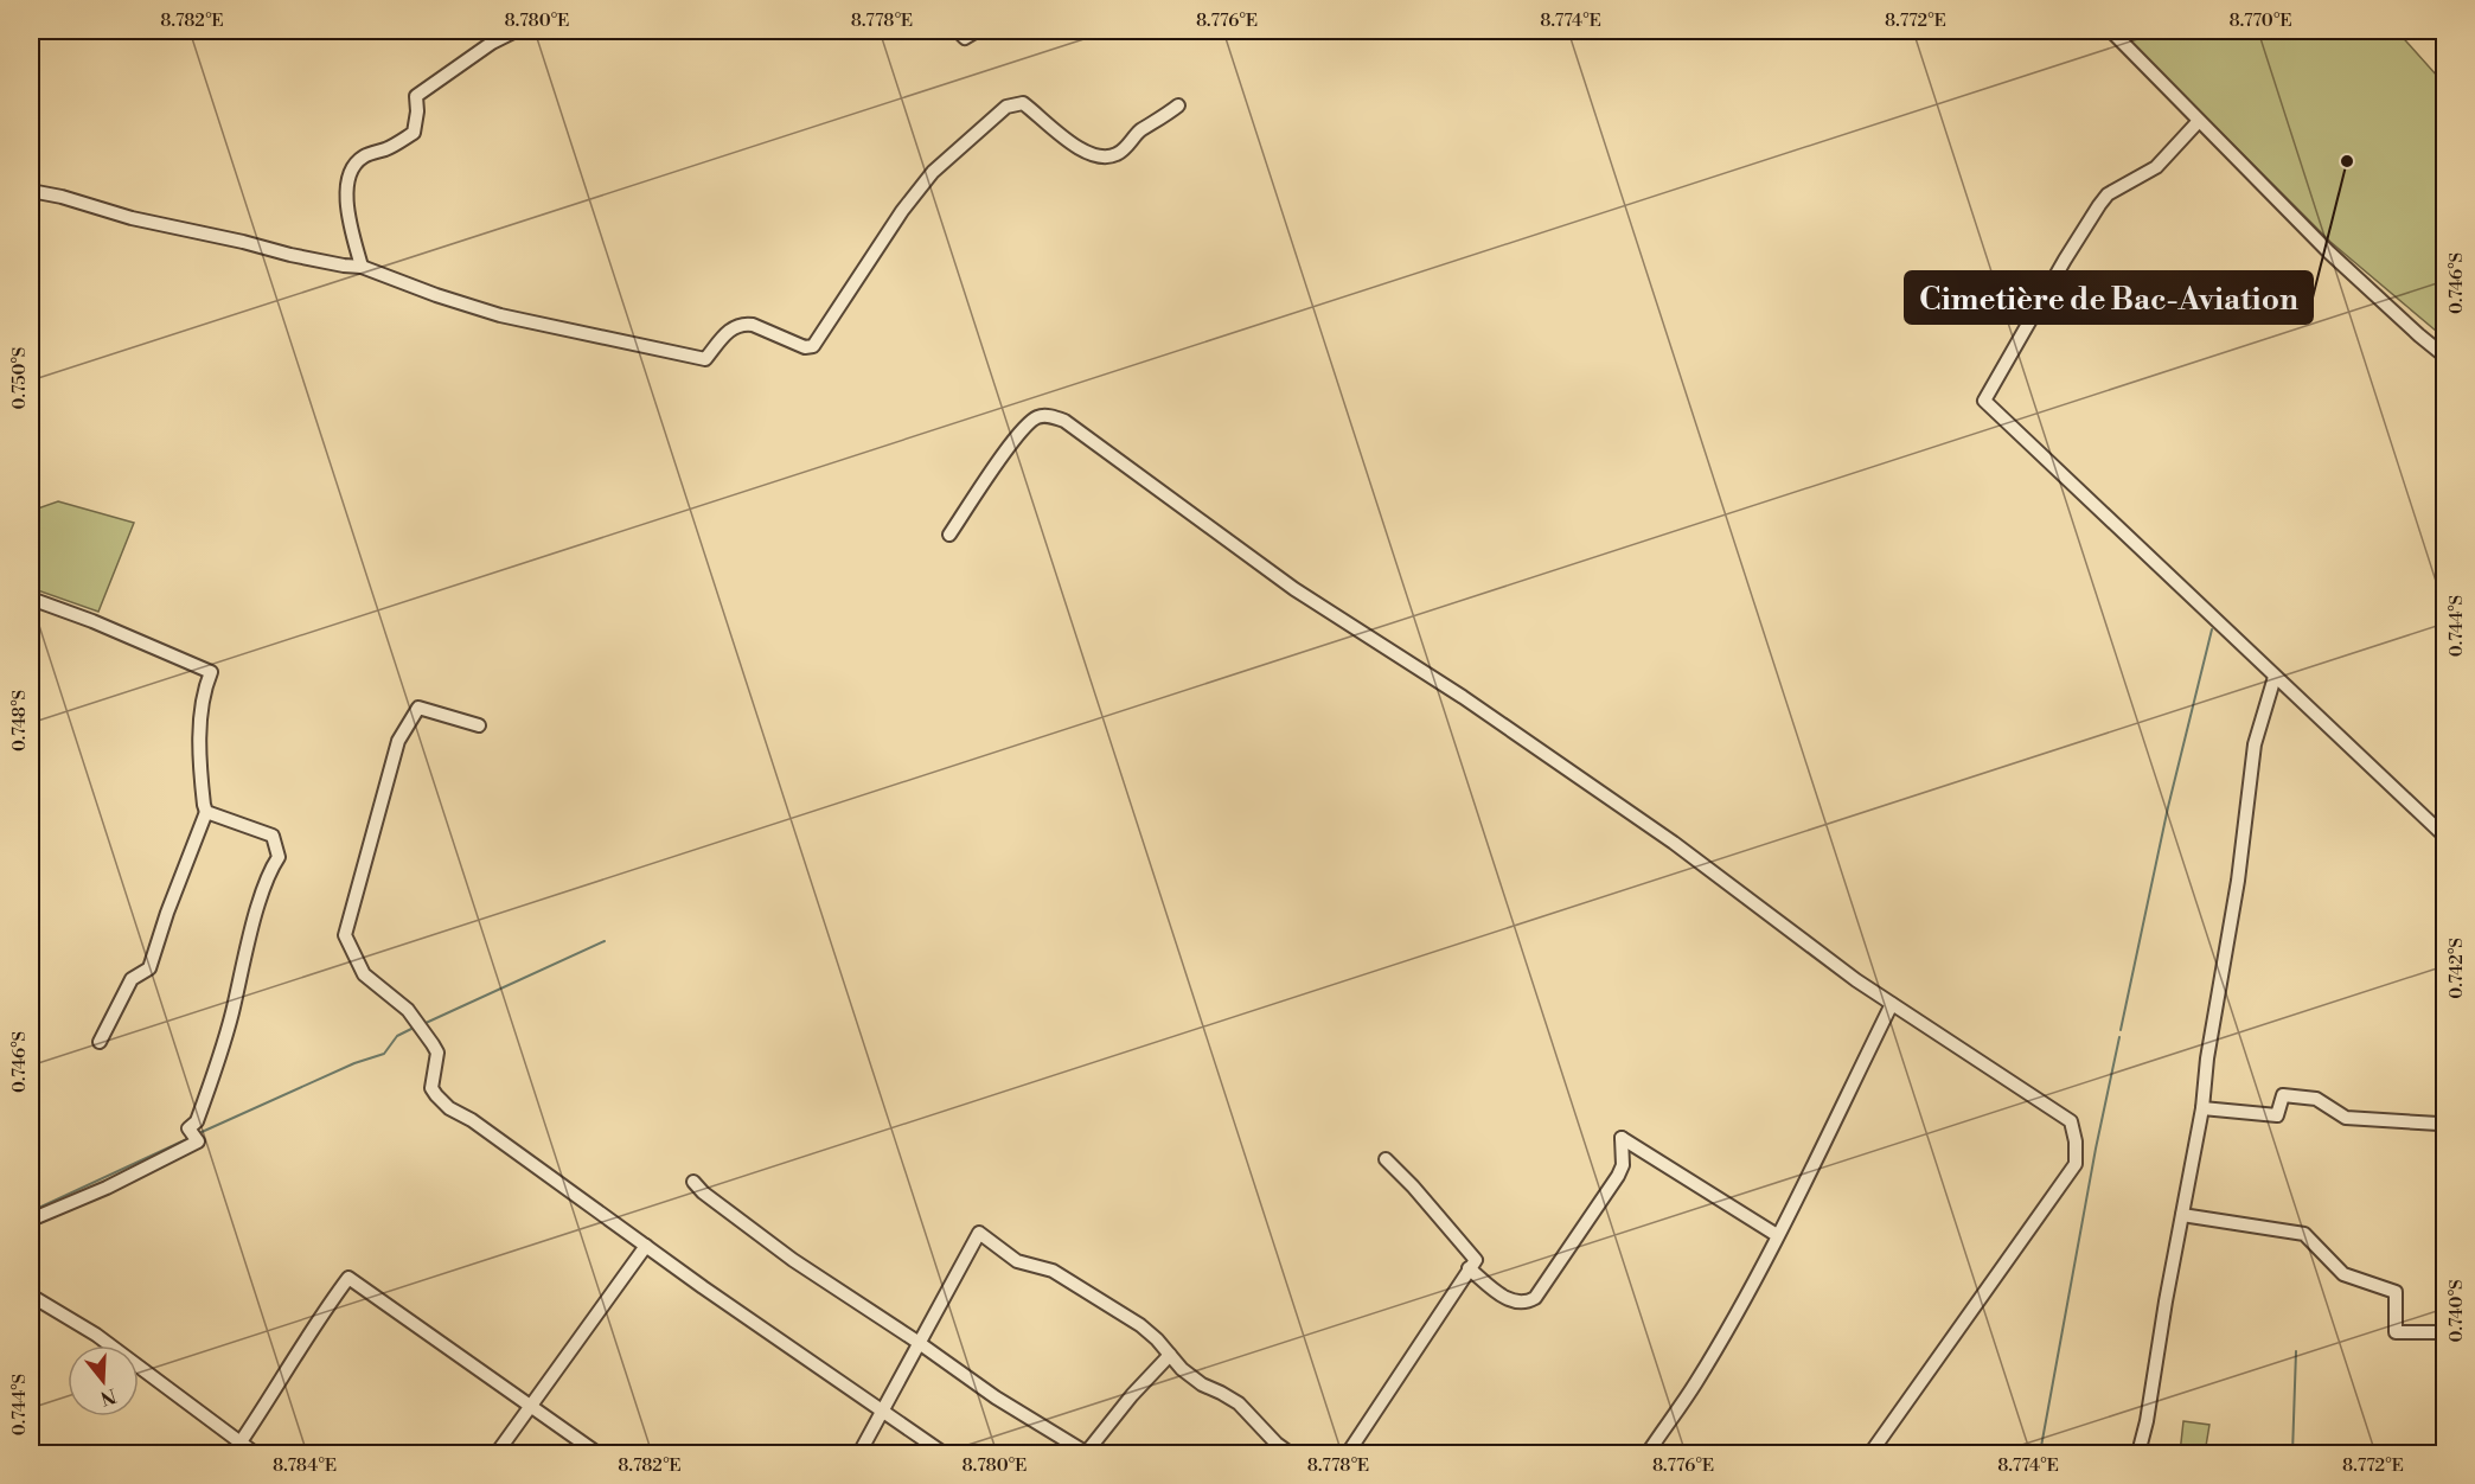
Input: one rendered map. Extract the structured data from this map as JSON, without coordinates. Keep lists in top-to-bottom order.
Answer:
{
  "places": ["Cimetière de Bac-Aviation"],
  "north": "bottom",
  "coordinates": [
    "8.782°E",
    "8.780°E",
    "8.778°E",
    "8.776°E",
    "8.774°E",
    "8.772°E",
    "8.770°E",
    "0.746°S",
    "0.750°S",
    "0.744°S",
    "0.748°S",
    "0.742°S",
    "0.740°S",
    "8.784°E"
  ]
}
